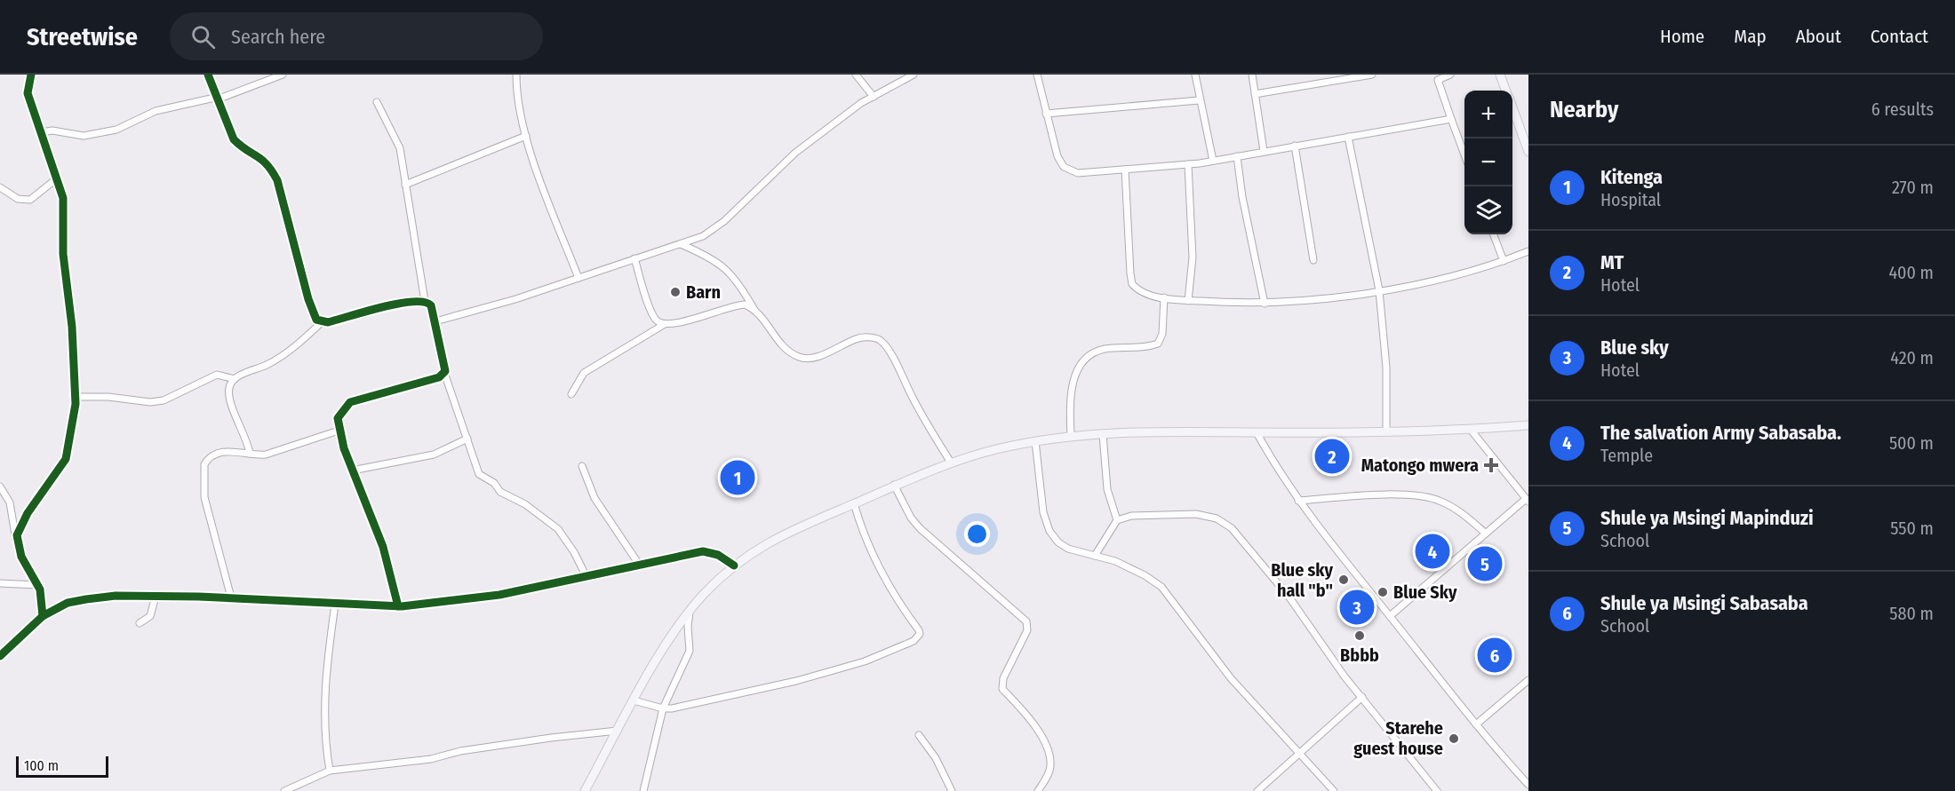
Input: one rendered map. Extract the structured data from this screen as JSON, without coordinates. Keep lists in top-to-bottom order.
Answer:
{
  "places": {
    "other": [
      "Barn",
      "Blue sky hall \"b\"",
      "Blue Sky",
      "Bbbb",
      "Starehe guest house"
    ],
    "health": ["Matongo mwera"]
  },
  "scale_bar": "100 m",
  "page": {
    "header": "Streetwise",
    "search": "Search here",
    "nav": [
      "Home",
      "Map",
      "About",
      "Contact"
    ],
    "heading": ["Nearby", "6 results"],
    "map_buttons": ["+", "−"],
    "list": [
      {
        "mark": "1",
        "name": "Kitenga",
        "note": "Hospital",
        "value": "270 m"
      },
      {
        "mark": "2",
        "name": "MT",
        "note": "Hotel",
        "value": "400 m"
      },
      {
        "mark": "3",
        "name": "Blue sky",
        "note": "Hotel",
        "value": "420 m"
      },
      {
        "mark": "4",
        "name": "The salvation Army Sabasaba.",
        "note": "Temple",
        "value": "500 m"
      },
      {
        "mark": "5",
        "name": "Shule ya Msingi Mapinduzi",
        "note": "School",
        "value": "550 m"
      },
      {
        "mark": "6",
        "name": "Shule ya Msingi Sabasaba",
        "note": "School",
        "value": "580 m"
      }
    ],
    "pins": [
      "2",
      "1",
      "4",
      "5",
      "3",
      "6"
    ],
    "scale": "100 m"
  }
}
